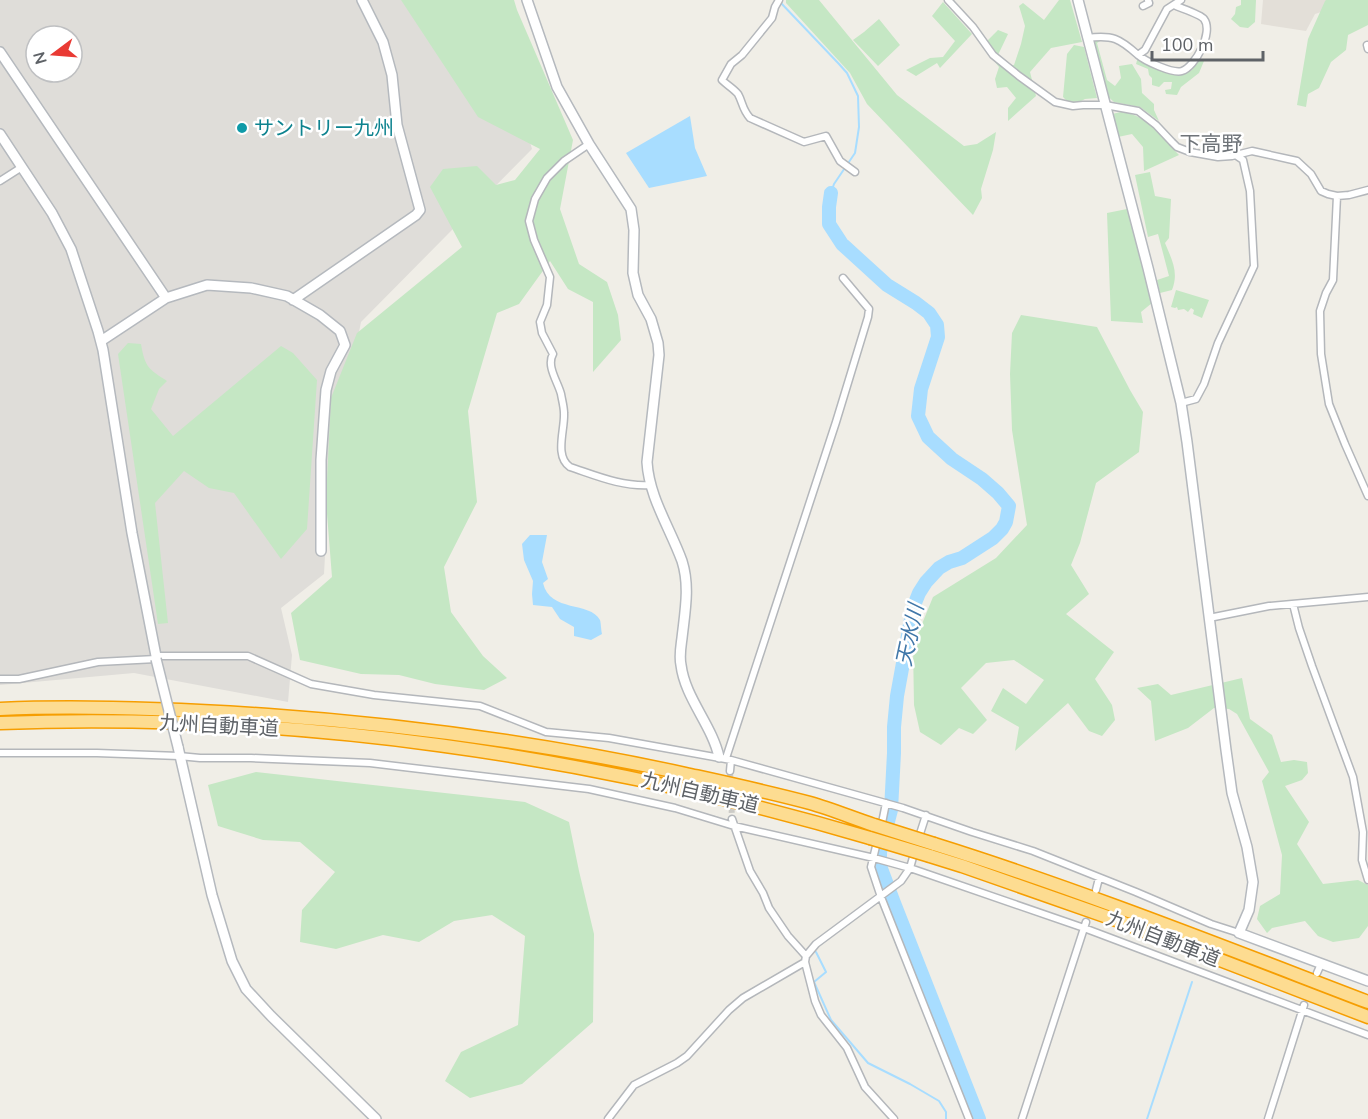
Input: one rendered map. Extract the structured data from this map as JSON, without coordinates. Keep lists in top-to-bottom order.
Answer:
{
  "streets": {
    "highway": ["九州自動車道"]
  },
  "districts": ["下高野"],
  "water": ["天水川"],
  "places": ["サントリー九州"],
  "scale_bar": "100 m",
  "north": "left"
}
